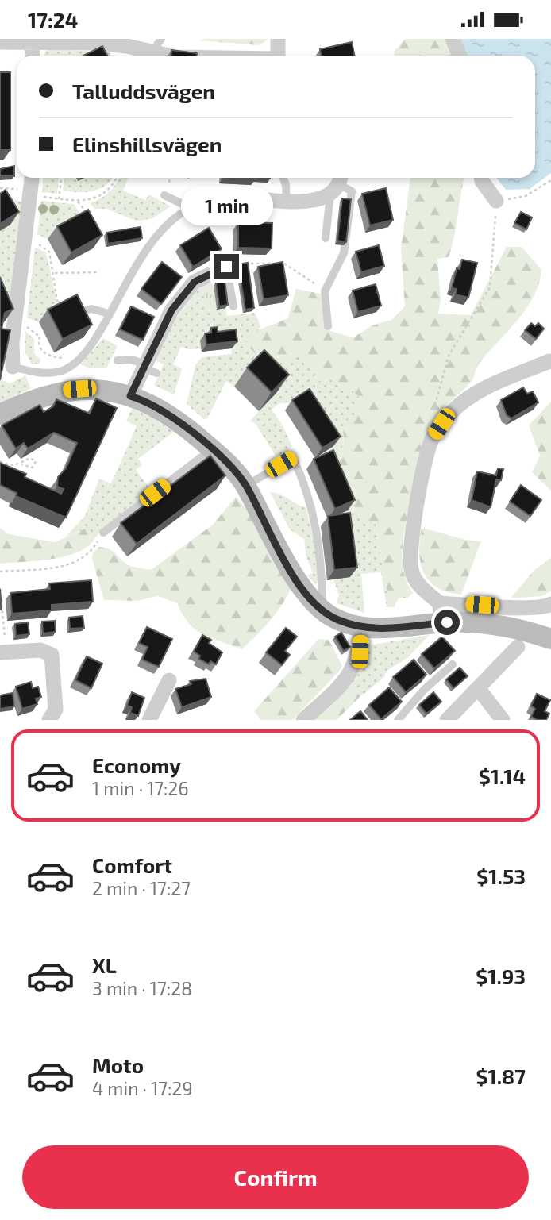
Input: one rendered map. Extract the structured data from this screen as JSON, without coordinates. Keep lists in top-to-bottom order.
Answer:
{
  "page": {
    "status": "17:24",
    "banner": ["Talluddsvägen", "Elinshillsvägen"],
    "bubble": "1 min",
    "list": [
      {
        "name": "Economy",
        "note": "1 min · 17:26",
        "value": "$1.14"
      },
      {
        "name": "Comfort",
        "note": "2 min · 17:27",
        "value": "$1.53"
      },
      {
        "name": "XL",
        "note": "3 min · 17:28",
        "value": "$1.93"
      },
      {
        "name": "Moto",
        "note": "4 min · 17:29",
        "value": "$1.87"
      }
    ],
    "buttons": "Confirm"
  }
}
